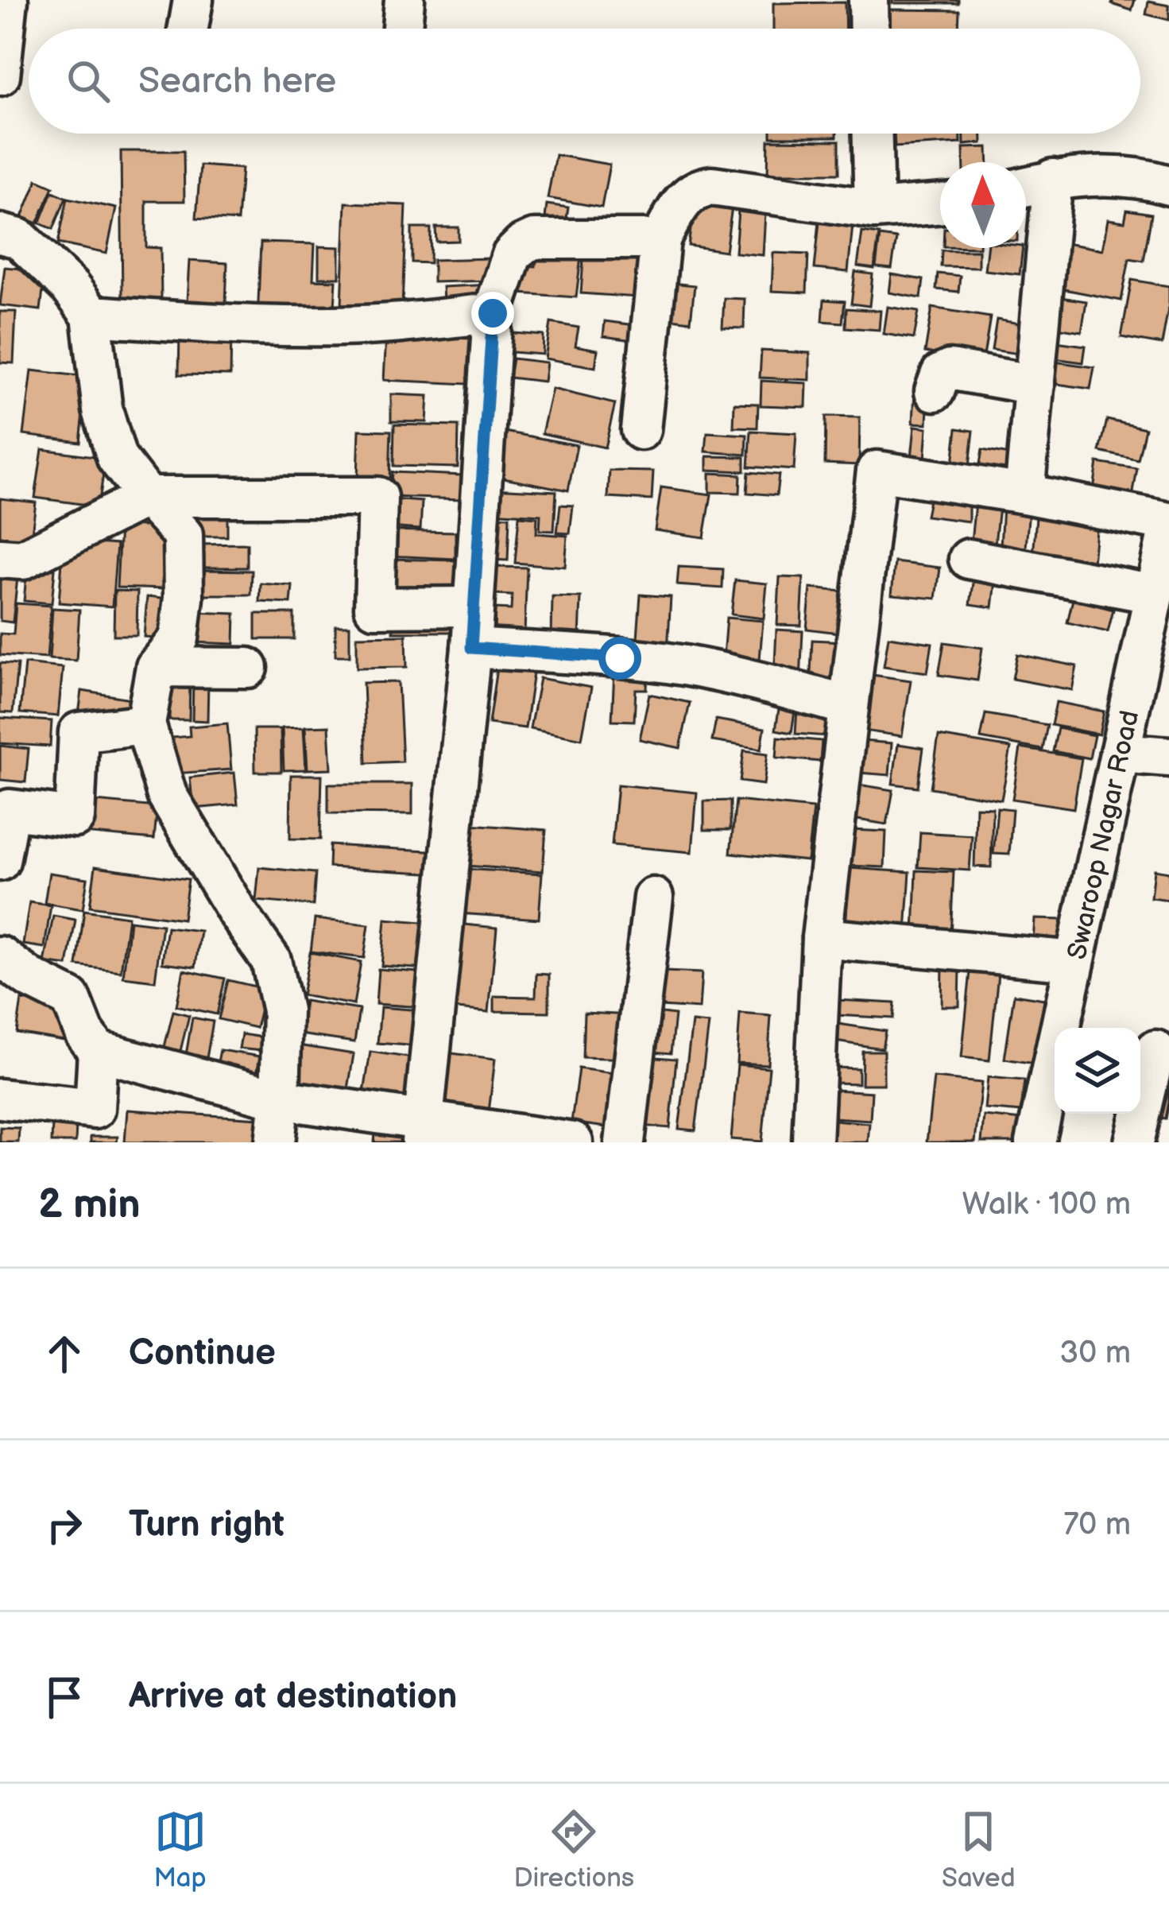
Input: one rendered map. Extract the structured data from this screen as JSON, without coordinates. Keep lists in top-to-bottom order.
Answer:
{
  "streets": {
    "street": ["Swaroop Nagar Road"]
  },
  "north": "top",
  "page": {
    "search": "Search here",
    "heading": ["2 min", "Walk · 100 m"],
    "list": [
      ["Continue", "30 m"],
      ["Turn right", "70 m"],
      "Arrive at destination"
    ],
    "nav": ["Map", "Directions", "Saved"]
  }
}
